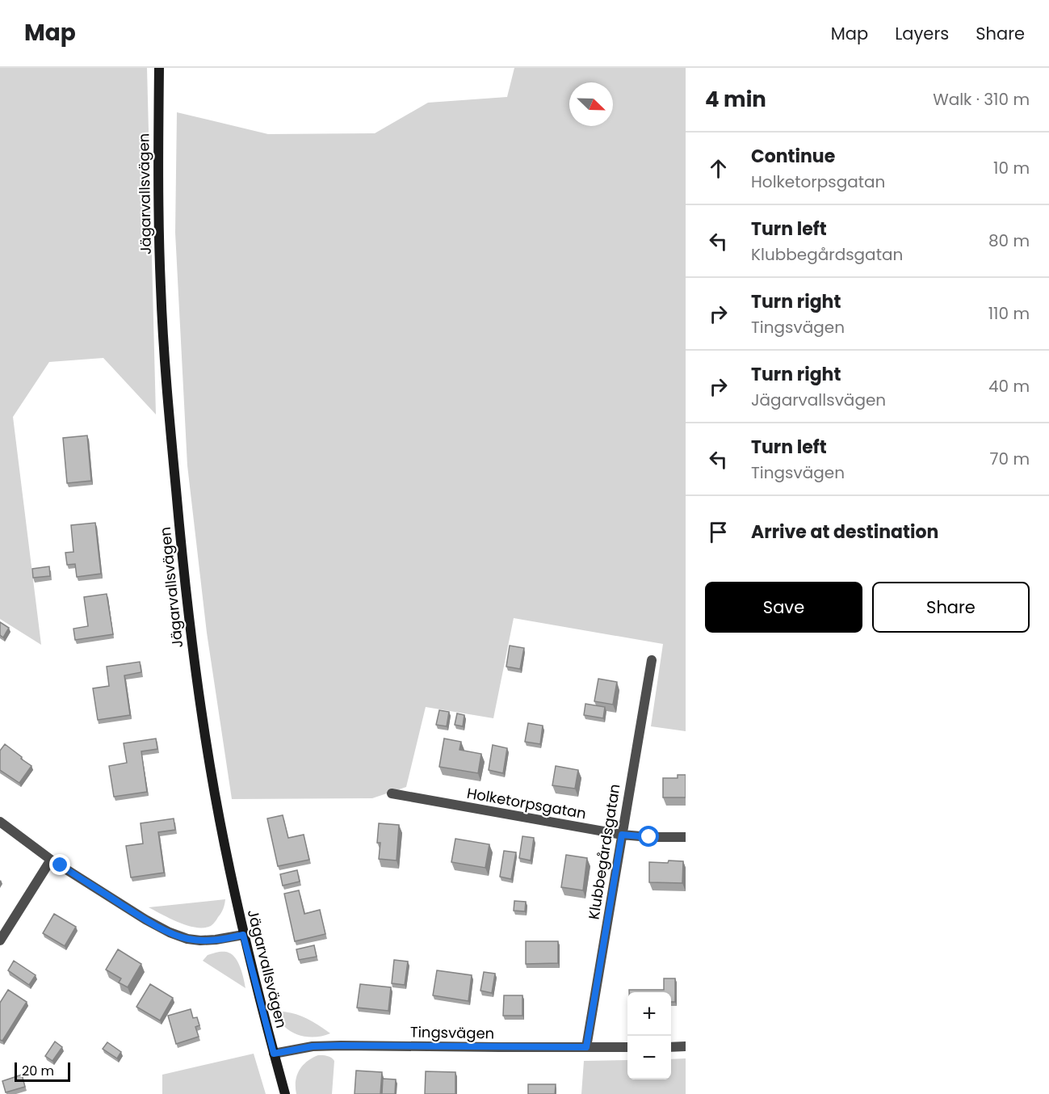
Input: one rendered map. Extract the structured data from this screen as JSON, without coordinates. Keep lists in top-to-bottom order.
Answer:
{
  "streets": {
    "street": [
      "Jägarvallsvägen",
      "Holketorpsgatan",
      "Klubbegårdsgatan",
      "Tingsvägen"
    ]
  },
  "crossings": [
    ["Jägarvallsvägen", "Tingsvägen"],
    ["Holketorpsgatan", "Klubbegårdsgatan"],
    ["Klubbegårdsgatan", "Tingsvägen"]
  ],
  "scale_bar": "20 m",
  "north": "bottom right",
  "page": {
    "header": "Map",
    "nav": ["Map", "Layers", "Share"],
    "heading": ["4 min", "Walk · 310 m"],
    "list": [
      ["Continue", "Holketorpsgatan", "10 m"],
      ["Turn left", "Klubbegårdsgatan", "80 m"],
      ["Turn right", "Tingsvägen", "110 m"],
      ["Turn right", "Jägarvallsvägen", "40 m"],
      ["Turn left", "Tingsvägen", "70 m"],
      "Arrive at destination"
    ],
    "buttons": ["Save", "Share"],
    "map_buttons": ["+", "−"],
    "scale": "20 m"
  }
}
